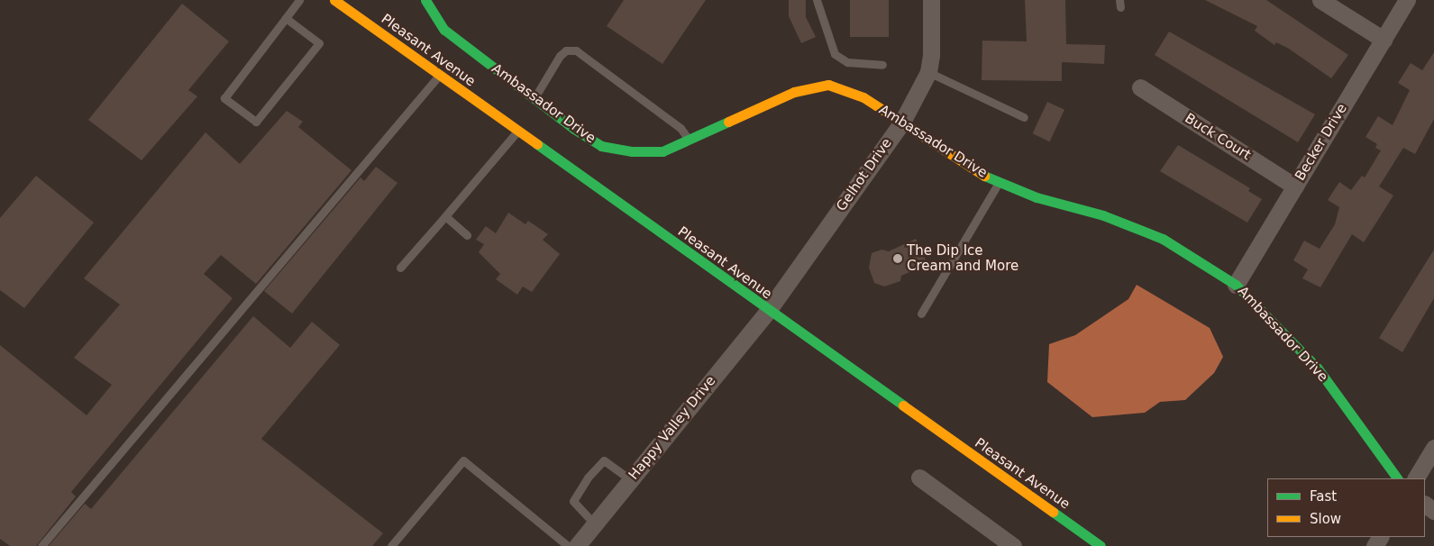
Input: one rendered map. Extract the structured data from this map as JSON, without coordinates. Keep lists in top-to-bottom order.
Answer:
{
  "streets": {
    "street": [
      "Pleasant Avenue",
      "Ambassador Drive",
      "Buck Court",
      "Becker Drive",
      "Gelhot Drive",
      "Happy Valley Drive"
    ]
  },
  "crossings": [
    ["Pleasant Avenue", "Gelhot Drive"],
    ["Pleasant Avenue", "Happy Valley Drive"],
    ["Ambassador Drive", "Becker Drive"],
    ["Ambassador Drive", "Gelhot Drive"],
    ["Buck Court", "Becker Drive"],
    ["Gelhot Drive", "Happy Valley Drive"]
  ],
  "places": ["The Dip Ice Cream and More"],
  "legend": ["Fast", "Slow"]
}
